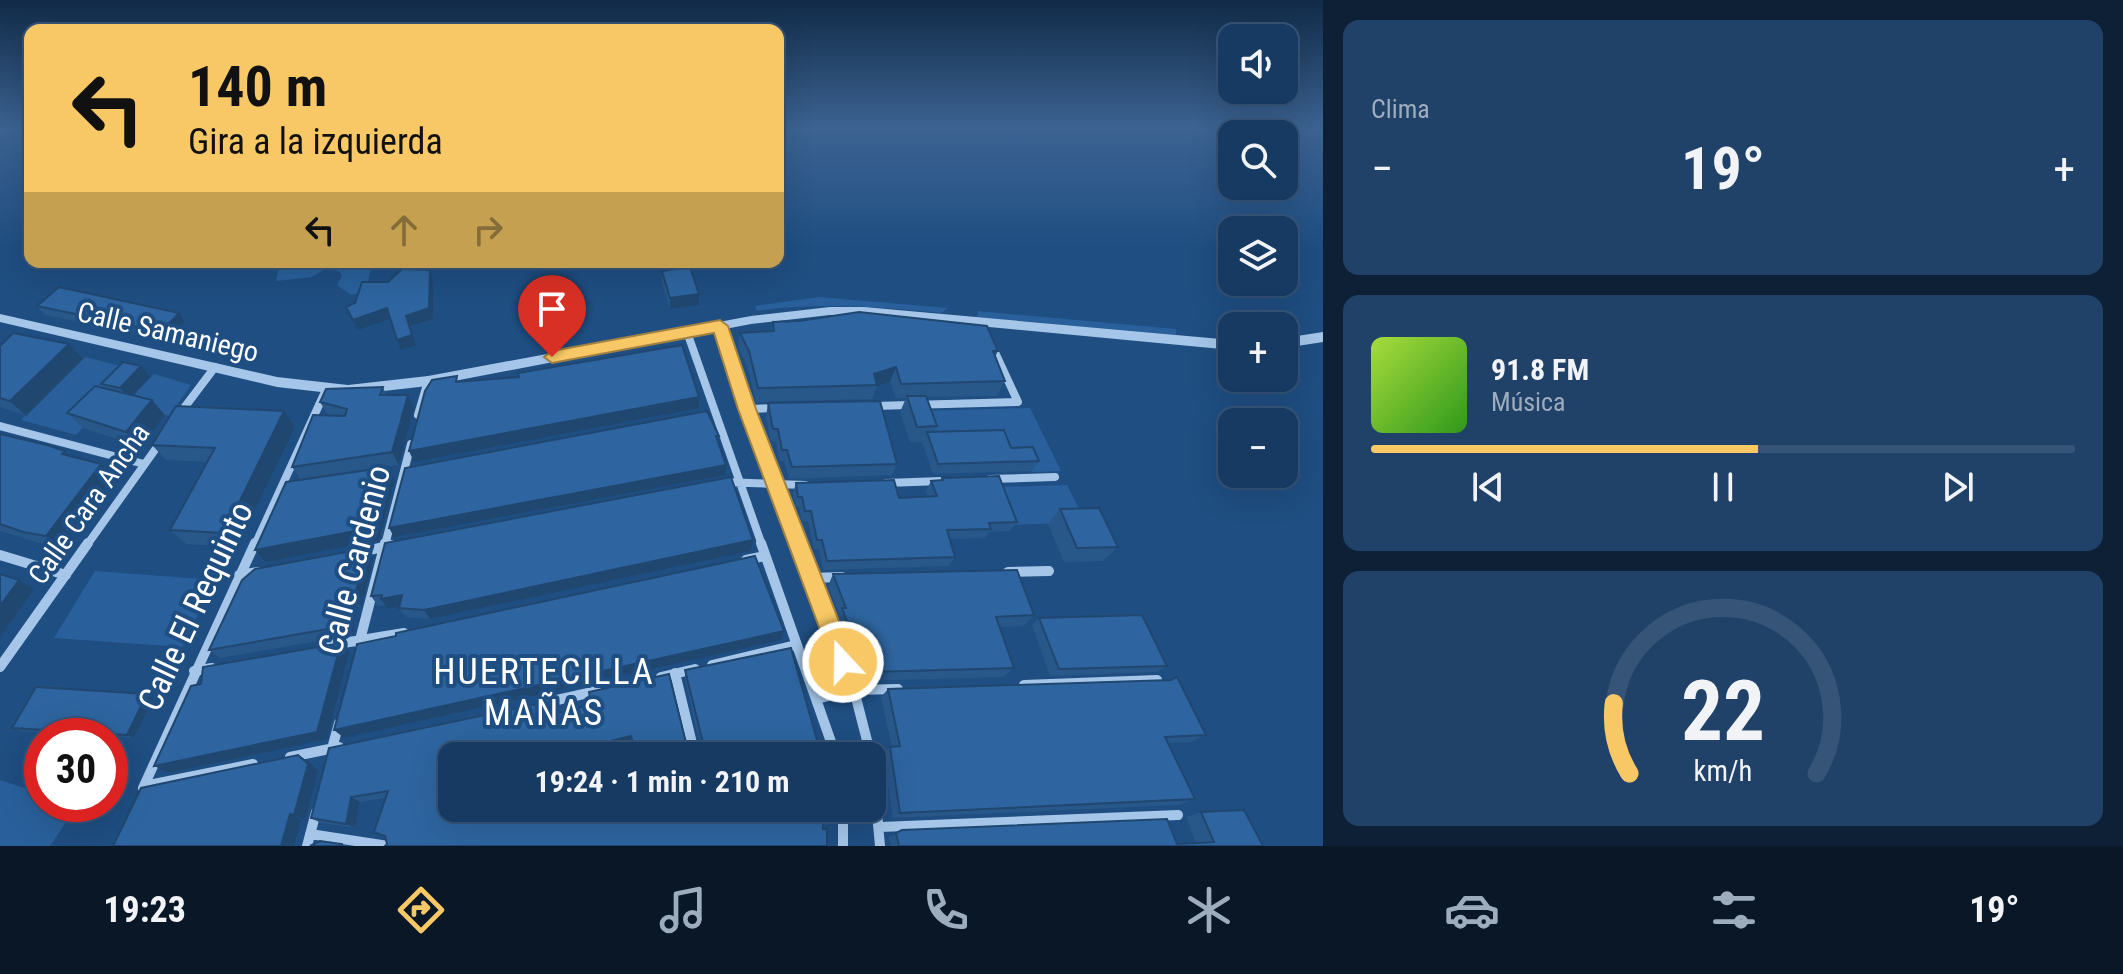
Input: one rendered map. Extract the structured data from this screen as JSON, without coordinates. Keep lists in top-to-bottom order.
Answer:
{
  "streets": {
    "street": [
      "Calle Samaniego",
      "Calle Cara Ancha",
      "Calle Cardenio",
      "Calle El Requinto"
    ]
  },
  "crossings": [
    ["Calle Samaniego", "Calle Cara Ancha"],
    ["Calle Samaniego", "Calle Cardenio"],
    ["Calle Samaniego", "Calle El Requinto"]
  ],
  "districts": ["HUERTECILLA MAÑAS"],
  "page": {
    "tile": "Clima",
    "map_buttons": ["+", "−"],
    "turn": ["140 m", "Gira a la izquierda"],
    "heat": ["−", "19°", "+"],
    "song": ["91.8 FM", "Música"],
    "limit": "30",
    "trip": "19:24 · 1 min · 210 m",
    "tabs": ["19:23", "19°"],
    "gauge": ["22", "km/h"]
  }
}
